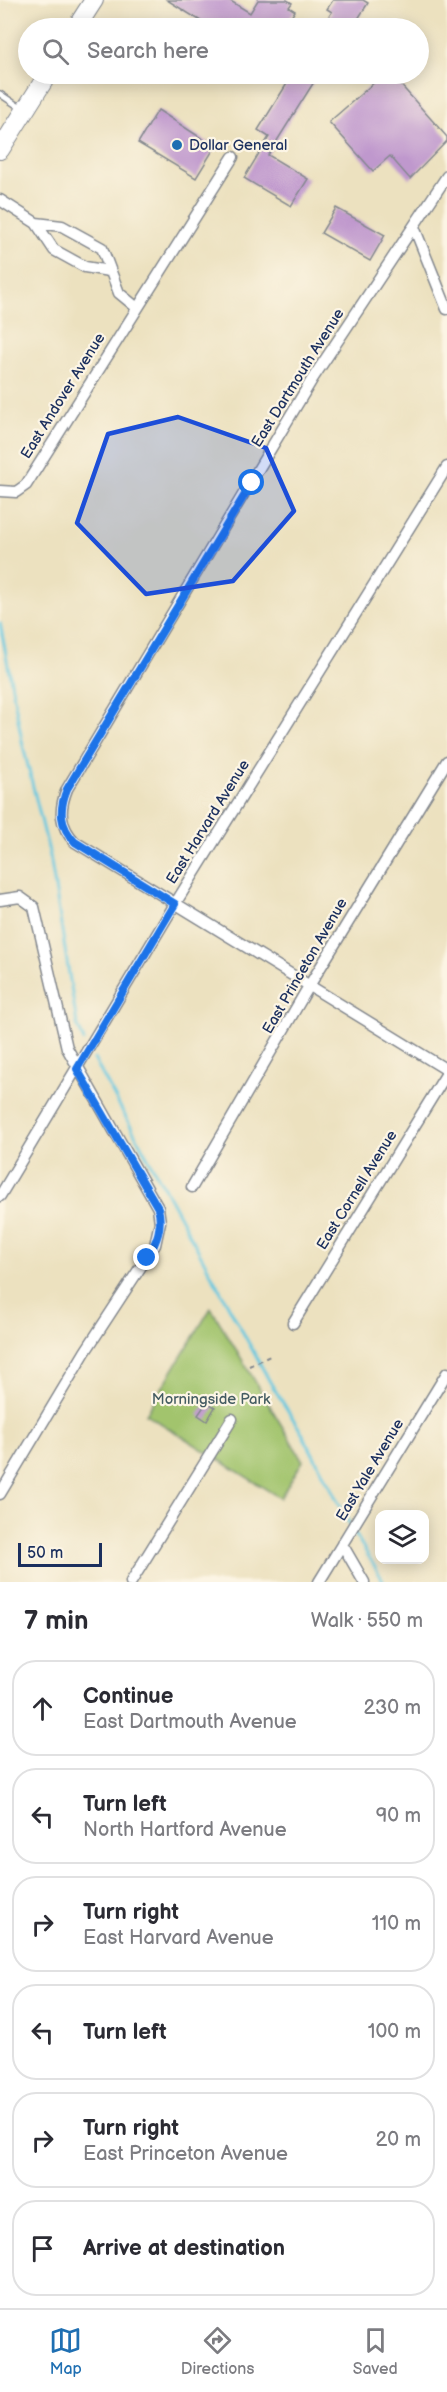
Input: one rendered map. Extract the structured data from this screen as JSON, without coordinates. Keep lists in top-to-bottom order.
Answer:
{
  "streets": {
    "street": [
      "East Dartmouth Avenue",
      "East Andover Avenue",
      "East Harvard Avenue",
      "East Princeton Avenue",
      "East Cornell Avenue",
      "East Yale Avenue"
    ]
  },
  "crossings": [
    ["East Dartmouth Avenue", "East Harvard Avenue"]
  ],
  "parks": ["Morningside Park"],
  "places": ["Dollar General"],
  "scale_bar": "50 m",
  "page": {
    "search": "Search here",
    "scale": "50 m",
    "heading": ["7 min", "Walk · 550 m"],
    "list": [
      ["Continue", "East Dartmouth Avenue", "230 m"],
      ["Turn left", "North Hartford Avenue", "90 m"],
      ["Turn right", "East Harvard Avenue", "110 m"],
      ["Turn left", "100 m"],
      ["Turn right", "East Princeton Avenue", "20 m"],
      "Arrive at destination"
    ],
    "nav": ["Map", "Directions", "Saved"]
  }
}
